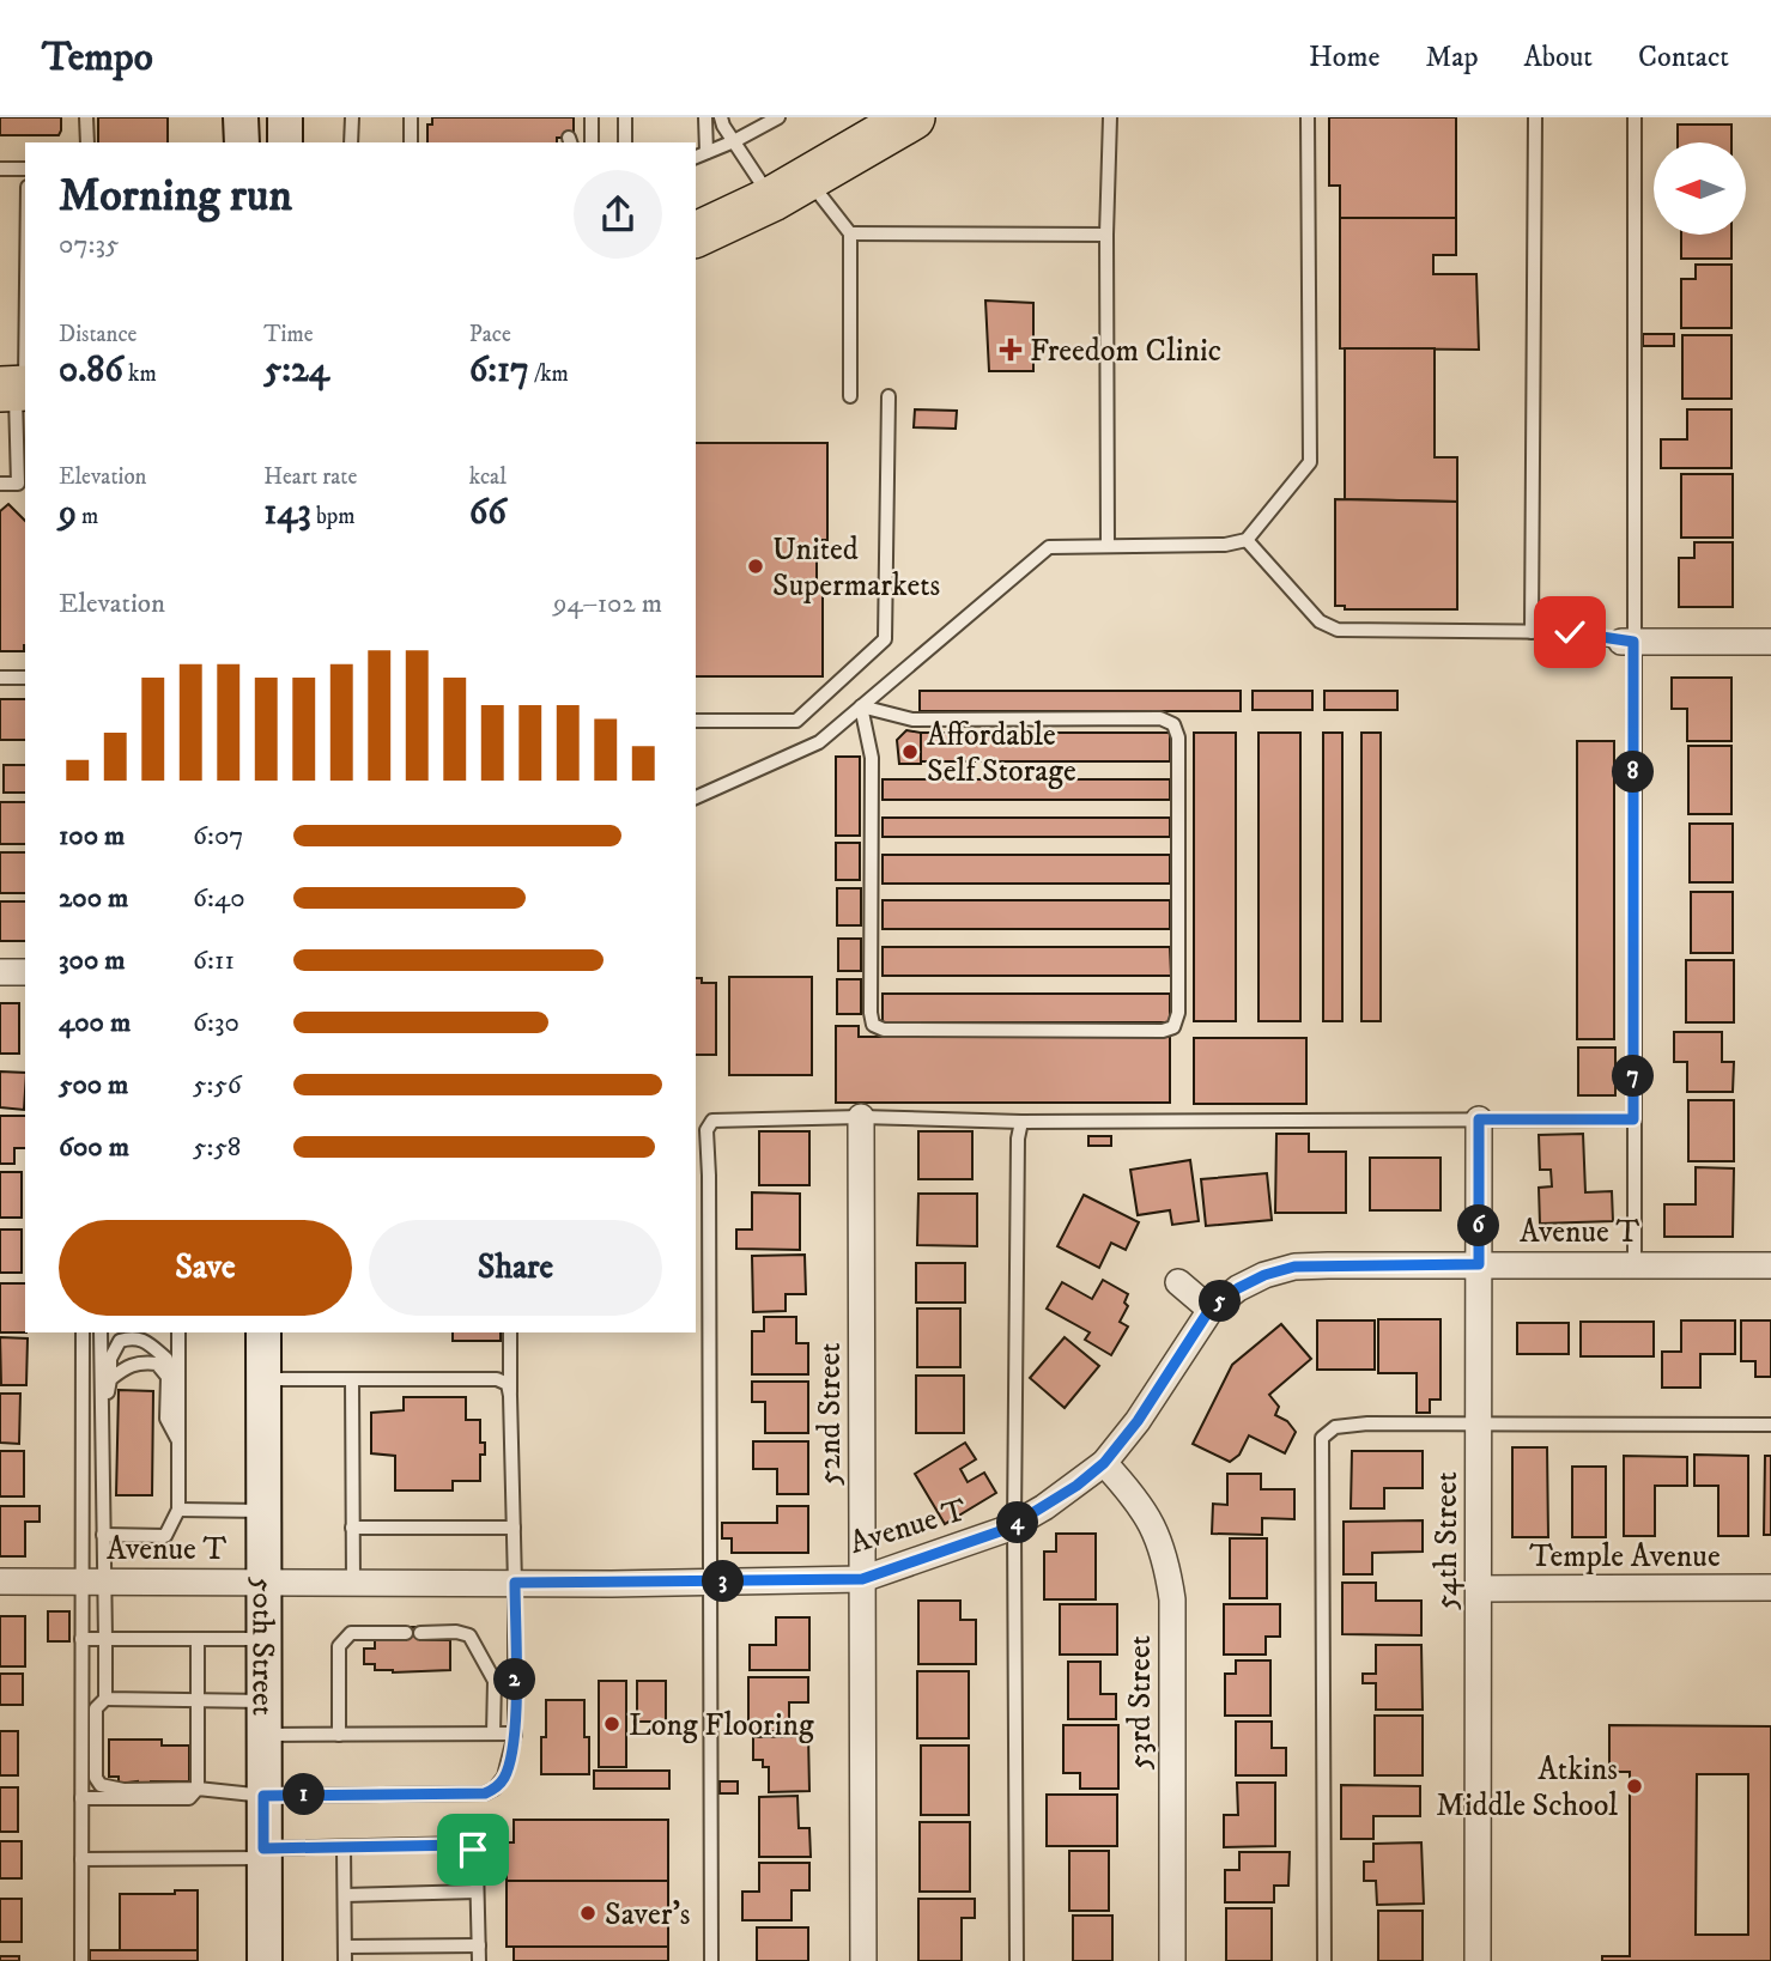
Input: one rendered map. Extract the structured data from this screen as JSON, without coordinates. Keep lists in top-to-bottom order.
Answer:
{
  "streets": {
    "main road": ["50th Street"],
    "street": [
      "Avenue T",
      "52nd Street",
      "54th Street",
      "Temple Avenue",
      "53rd Street"
    ]
  },
  "crossings": [
    ["Avenue T", "52nd Street"],
    ["Avenue T", "54th Street"],
    ["Avenue T", "50th Street"],
    ["Avenue T", "53rd Street"],
    ["54th Street", "Temple Avenue"]
  ],
  "places": {
    "health": ["Freedom Clinic"],
    "other": [
      "United Supermarkets",
      "Affordable Self Storage",
      "Long Flooring",
      "Atkins Middle School",
      "Saver's"
    ]
  },
  "north": "left",
  "page": {
    "header": "Tempo",
    "nav": [
      "Home",
      "Map",
      "About",
      "Contact"
    ],
    "heading": ["Morning run", "07:35"],
    "stats": [
      ["Distance", "0.86 km"],
      ["Time", "5:24"],
      ["Pace", "6:17 /km"],
      ["Elevation", "9 m"],
      ["Heart rate", "143 bpm"],
      ["kcal", "66"]
    ],
    "chart": ["Elevation", "94–102 m"],
    "pins": [
      "8",
      "7",
      "6",
      "5",
      "4",
      "3",
      "2",
      "1"
    ],
    "list": [
      {
        "name": "100 m",
        "note": "6:07"
      },
      {
        "name": "200 m",
        "note": "6:40"
      },
      {
        "name": "300 m",
        "note": "6:11"
      },
      {
        "name": "400 m",
        "note": "6:30"
      },
      {
        "name": "500 m",
        "note": "5:56"
      },
      {
        "name": "600 m",
        "note": "5:58"
      }
    ],
    "buttons": ["Save", "Share"]
  }
}
